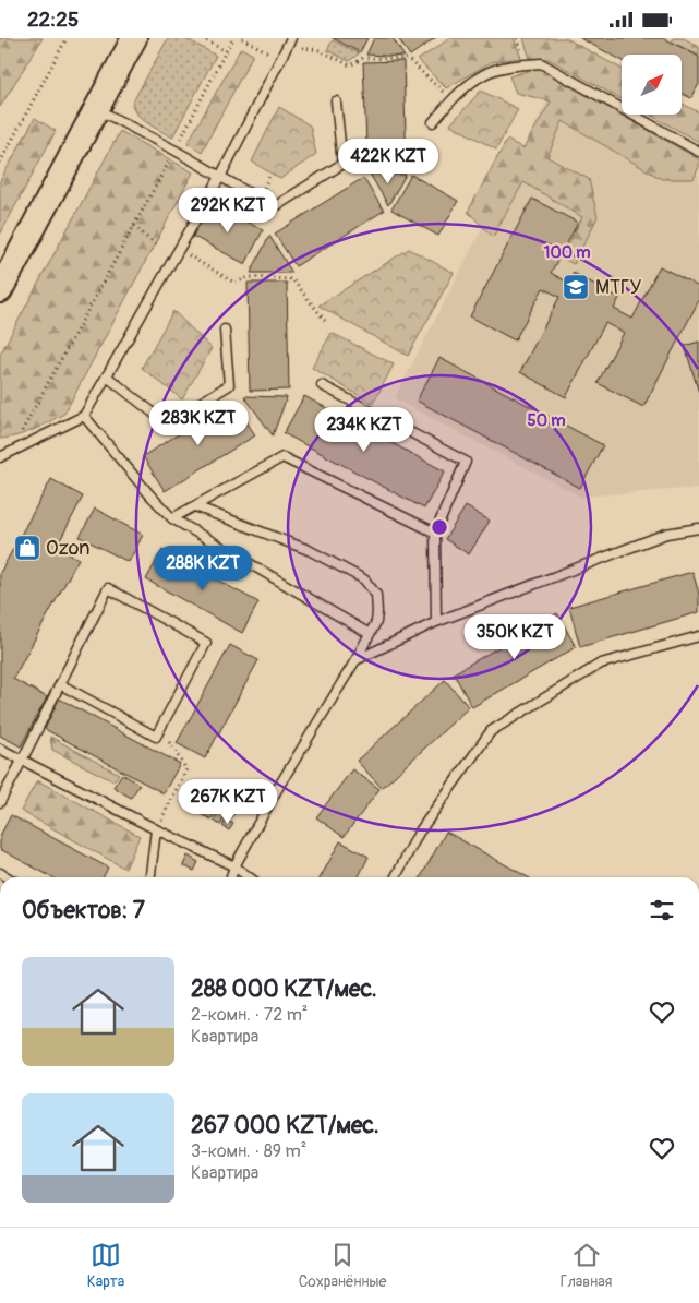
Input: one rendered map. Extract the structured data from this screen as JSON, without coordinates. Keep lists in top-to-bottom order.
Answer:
{
  "places": {
    "school or university": ["МТГУ"],
    "shop": ["Ozon"]
  },
  "north": "top right",
  "page": {
    "status": "22:25",
    "price": [
      "422K KZT",
      "292K KZT",
      "283K KZT",
      "234K KZT",
      "288K KZT",
      "350K KZT",
      "267K KZT"
    ],
    "heading": "Объектов: 7",
    "list": [
      {
        "name": "288 000 KZT/мес.",
        "note": "2-комн. · 72 m² · Квартира"
      },
      {
        "name": "267 000 KZT/мес.",
        "note": "3-комн. · 89 m² · Квартира"
      }
    ],
    "tabs": ["Карта", "Сохранённые", "Главная"]
  },
  "rings": ["100 m", "50 m"]
}
